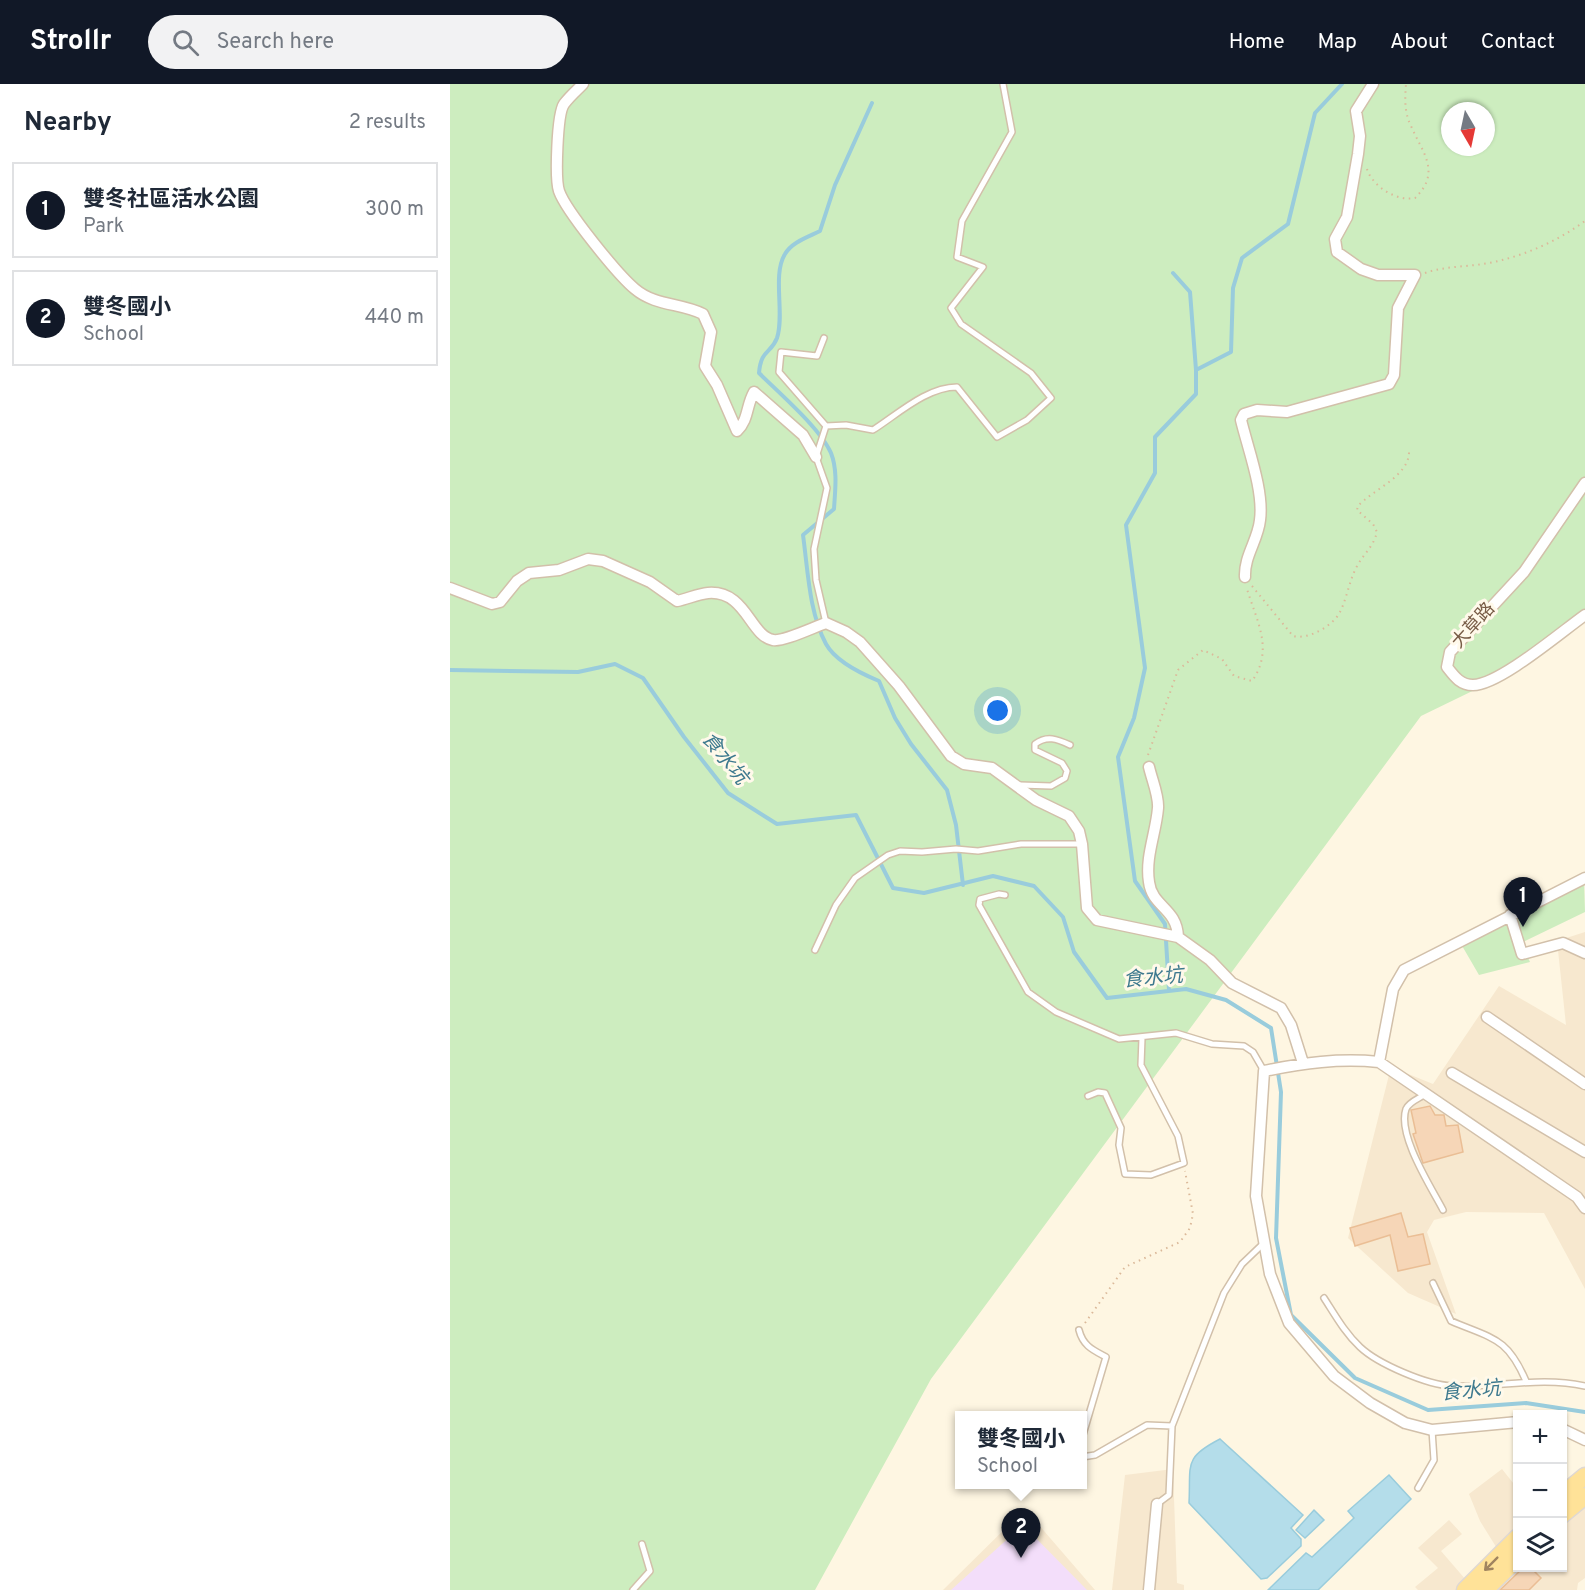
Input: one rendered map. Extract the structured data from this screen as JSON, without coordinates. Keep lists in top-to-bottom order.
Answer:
{
  "streets": {
    "street": ["大草路"]
  },
  "water": ["食水坑"],
  "north": "bottom",
  "page": {
    "header": "Strollr",
    "search": "Search here",
    "nav": [
      "Home",
      "Map",
      "About",
      "Contact"
    ],
    "heading": ["Nearby", "2 results"],
    "list": [
      {
        "mark": "1",
        "name": "雙冬社區活水公園",
        "note": "Park",
        "value": "300 m"
      },
      {
        "mark": "2",
        "name": "雙冬國小",
        "note": "School",
        "value": "440 m"
      }
    ],
    "pins": ["1", "2"],
    "map_buttons": ["+", "−"],
    "popup": ["雙冬國小", "School"]
  }
}
